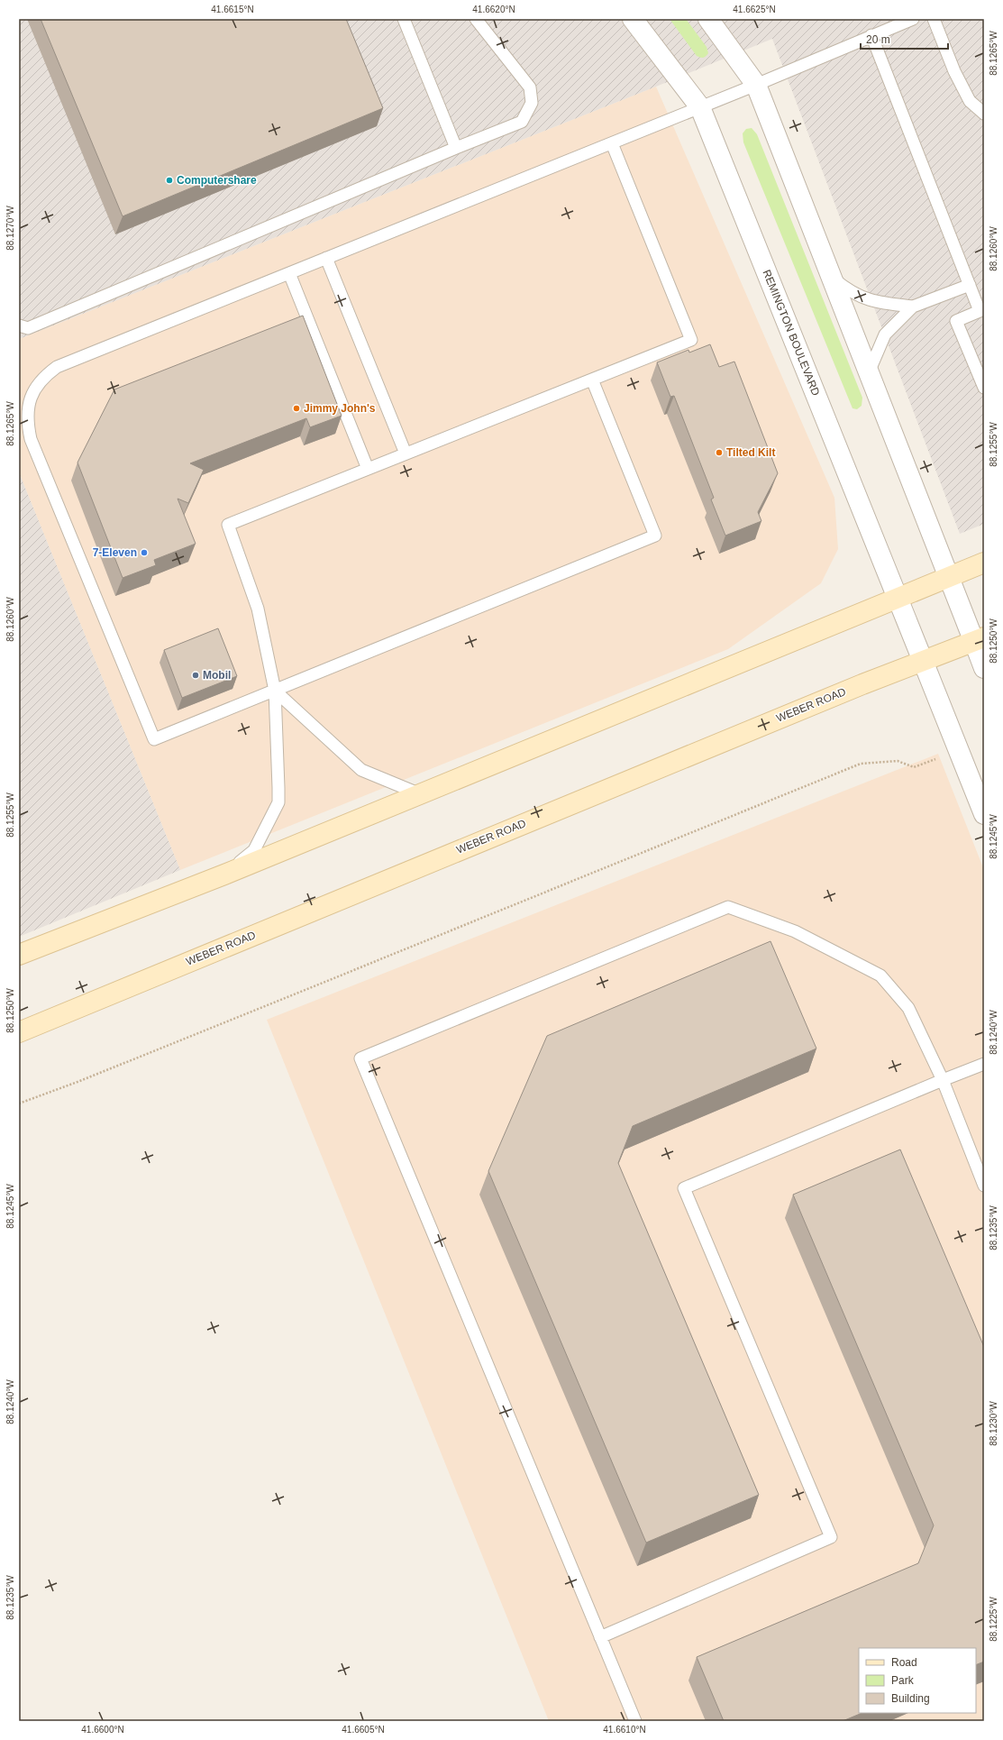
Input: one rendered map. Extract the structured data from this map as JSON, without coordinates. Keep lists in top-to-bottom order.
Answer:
{
  "streets": {
    "main road": ["WEBER ROAD"],
    "street": ["REMINGTON BOULEVARD"]
  },
  "crossings": [
    ["REMINGTON BOULEVARD", "WEBER ROAD"]
  ],
  "places": [
    "Computershare",
    "Jimmy John's",
    "Tilted Kilt",
    "7-Eleven",
    "Mobil"
  ],
  "legend": ["Road", "Park", "Building"],
  "scale_bar": "20 m",
  "coordinates": [
    "41.6615°N",
    "41.6620°N",
    "41.6625°N",
    "88.1265°W",
    "88.1270°W",
    "88.1260°W",
    "88.1255°W",
    "88.1250°W",
    "88.1245°W",
    "88.1240°W",
    "88.1235°W",
    "88.1230°W",
    "88.1225°W",
    "41.6600°N",
    "41.6605°N",
    "41.6610°N"
  ]
}
